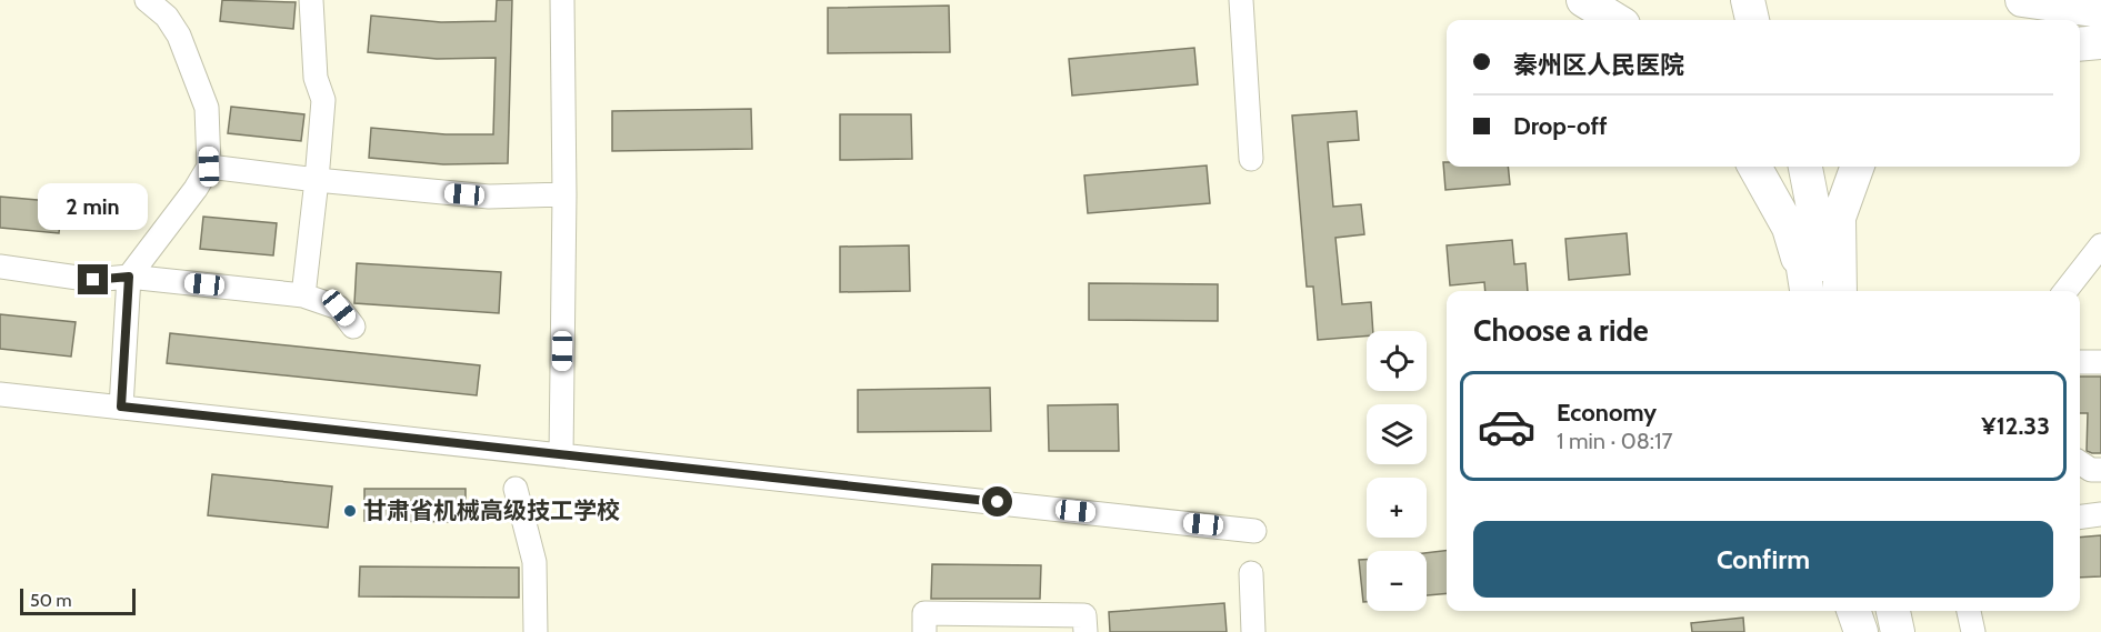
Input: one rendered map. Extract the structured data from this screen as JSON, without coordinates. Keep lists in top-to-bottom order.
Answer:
{
  "places": ["甘肃省机械高级技工学校"],
  "scale_bar": "50 m",
  "page": {
    "banner": ["秦州区人民医院", "Drop-off"],
    "bubble": "2 min",
    "heading": "Choose a ride",
    "map_buttons": ["+", "−"],
    "list": [
      {
        "name": "Economy",
        "note": "1 min · 08:17",
        "value": "¥12.33"
      }
    ],
    "buttons": "Confirm",
    "scale": "50 m"
  }
}
